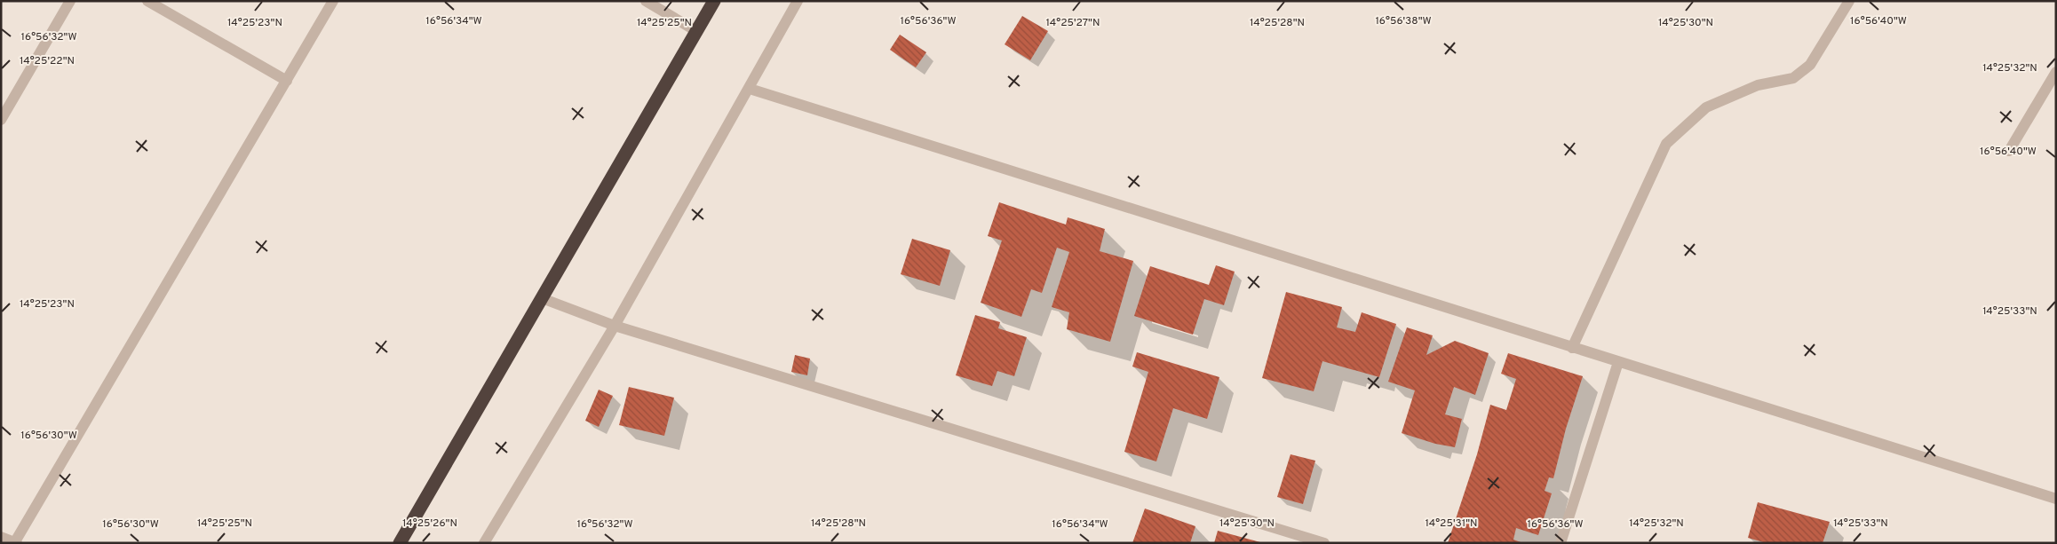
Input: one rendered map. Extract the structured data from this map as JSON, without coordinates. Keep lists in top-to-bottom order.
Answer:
{
  "coordinates": [
    "16°56'34\"W",
    "16°56'36\"W",
    "16°56'38\"W",
    "16°56'40\"W",
    "14°25'23\"N",
    "14°25'25\"N",
    "14°25'27\"N",
    "14°25'28\"N",
    "14°25'30\"N",
    "16°56'32\"W",
    "14°25'22\"N",
    "14°25'32\"N",
    "14°25'33\"N",
    "16°56'30\"W",
    "14°25'26\"N",
    "14°25'31\"N"
  ]
}
